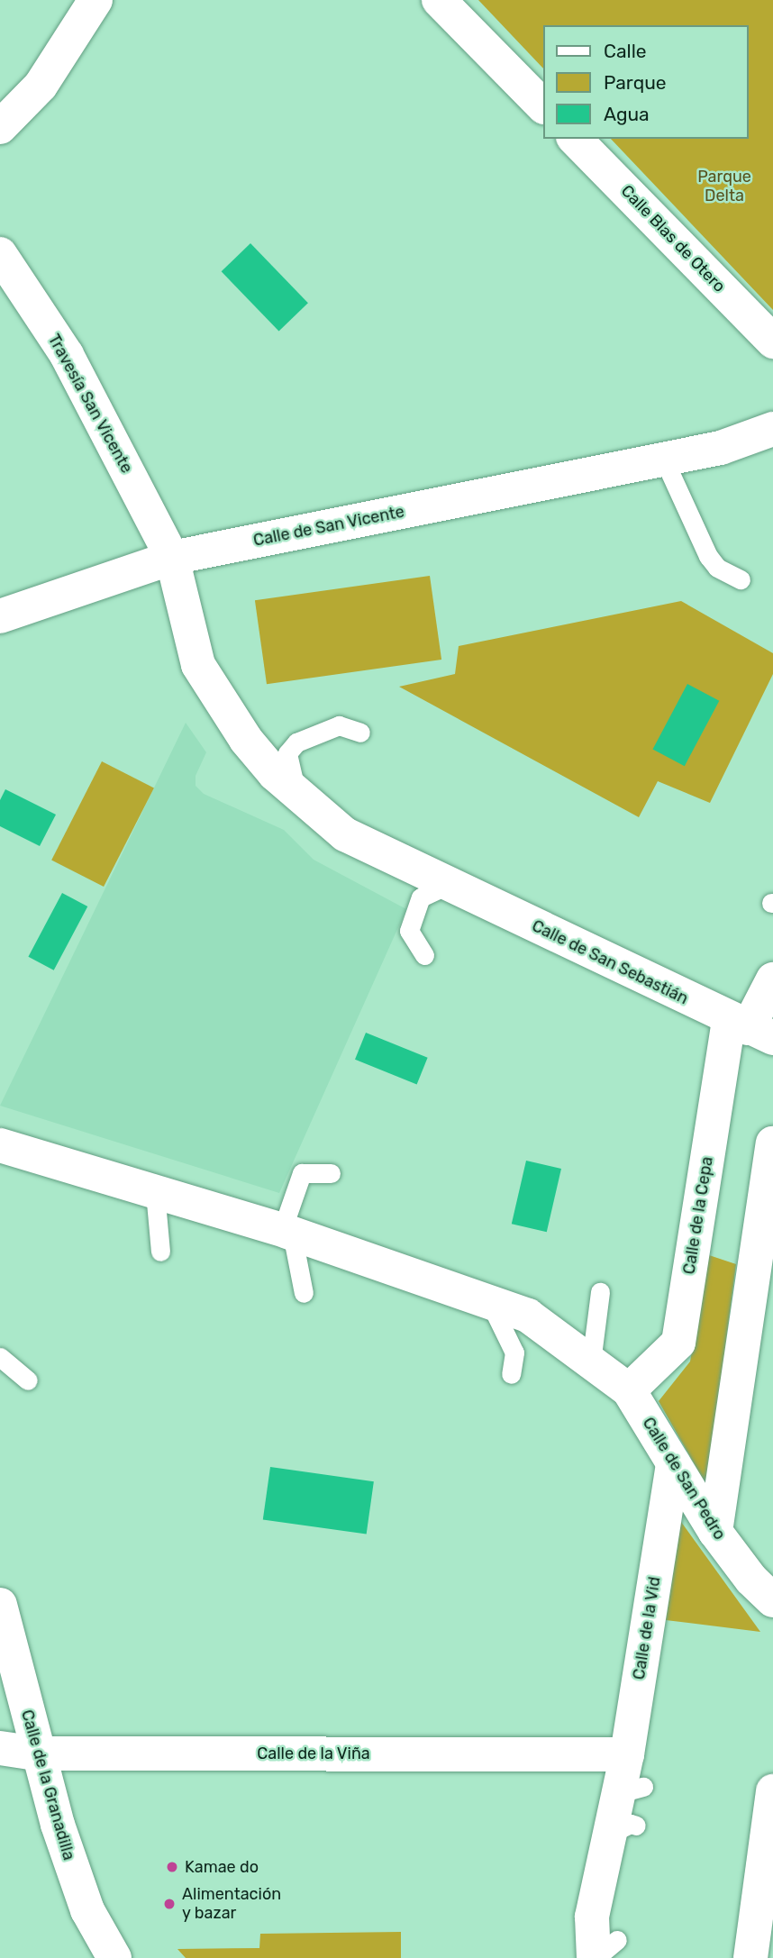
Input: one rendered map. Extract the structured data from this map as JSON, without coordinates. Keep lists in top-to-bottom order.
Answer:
{
  "streets": {
    "street": [
      "Calle Blas de Otero",
      "Travesía San Vicente",
      "Calle de San Vicente",
      "Calle de San Sebastián",
      "Calle de la Cepa",
      "Calle de San Pedro",
      "Calle de la Vid",
      "Calle de la Viña",
      "Calle de la Granadilla"
    ]
  },
  "crossings": [
    ["Travesía San Vicente", "Calle de San Vicente"],
    ["Travesía San Vicente", "Calle de San Sebastián"],
    ["Calle de San Vicente", "Calle de San Sebastián"],
    ["Calle de San Sebastián", "Calle de la Cepa"],
    ["Calle de la Cepa", "Calle de San Pedro"],
    ["Calle de San Pedro", "Calle de la Vid"],
    ["Calle de la Vid", "Calle de la Viña"],
    ["Calle de la Viña", "Calle de la Granadilla"]
  ],
  "parks": ["Parque Delta"],
  "places": ["Kamae do", "Alimentación y bazar"],
  "legend": ["Calle", "Parque", "Agua"]
}
